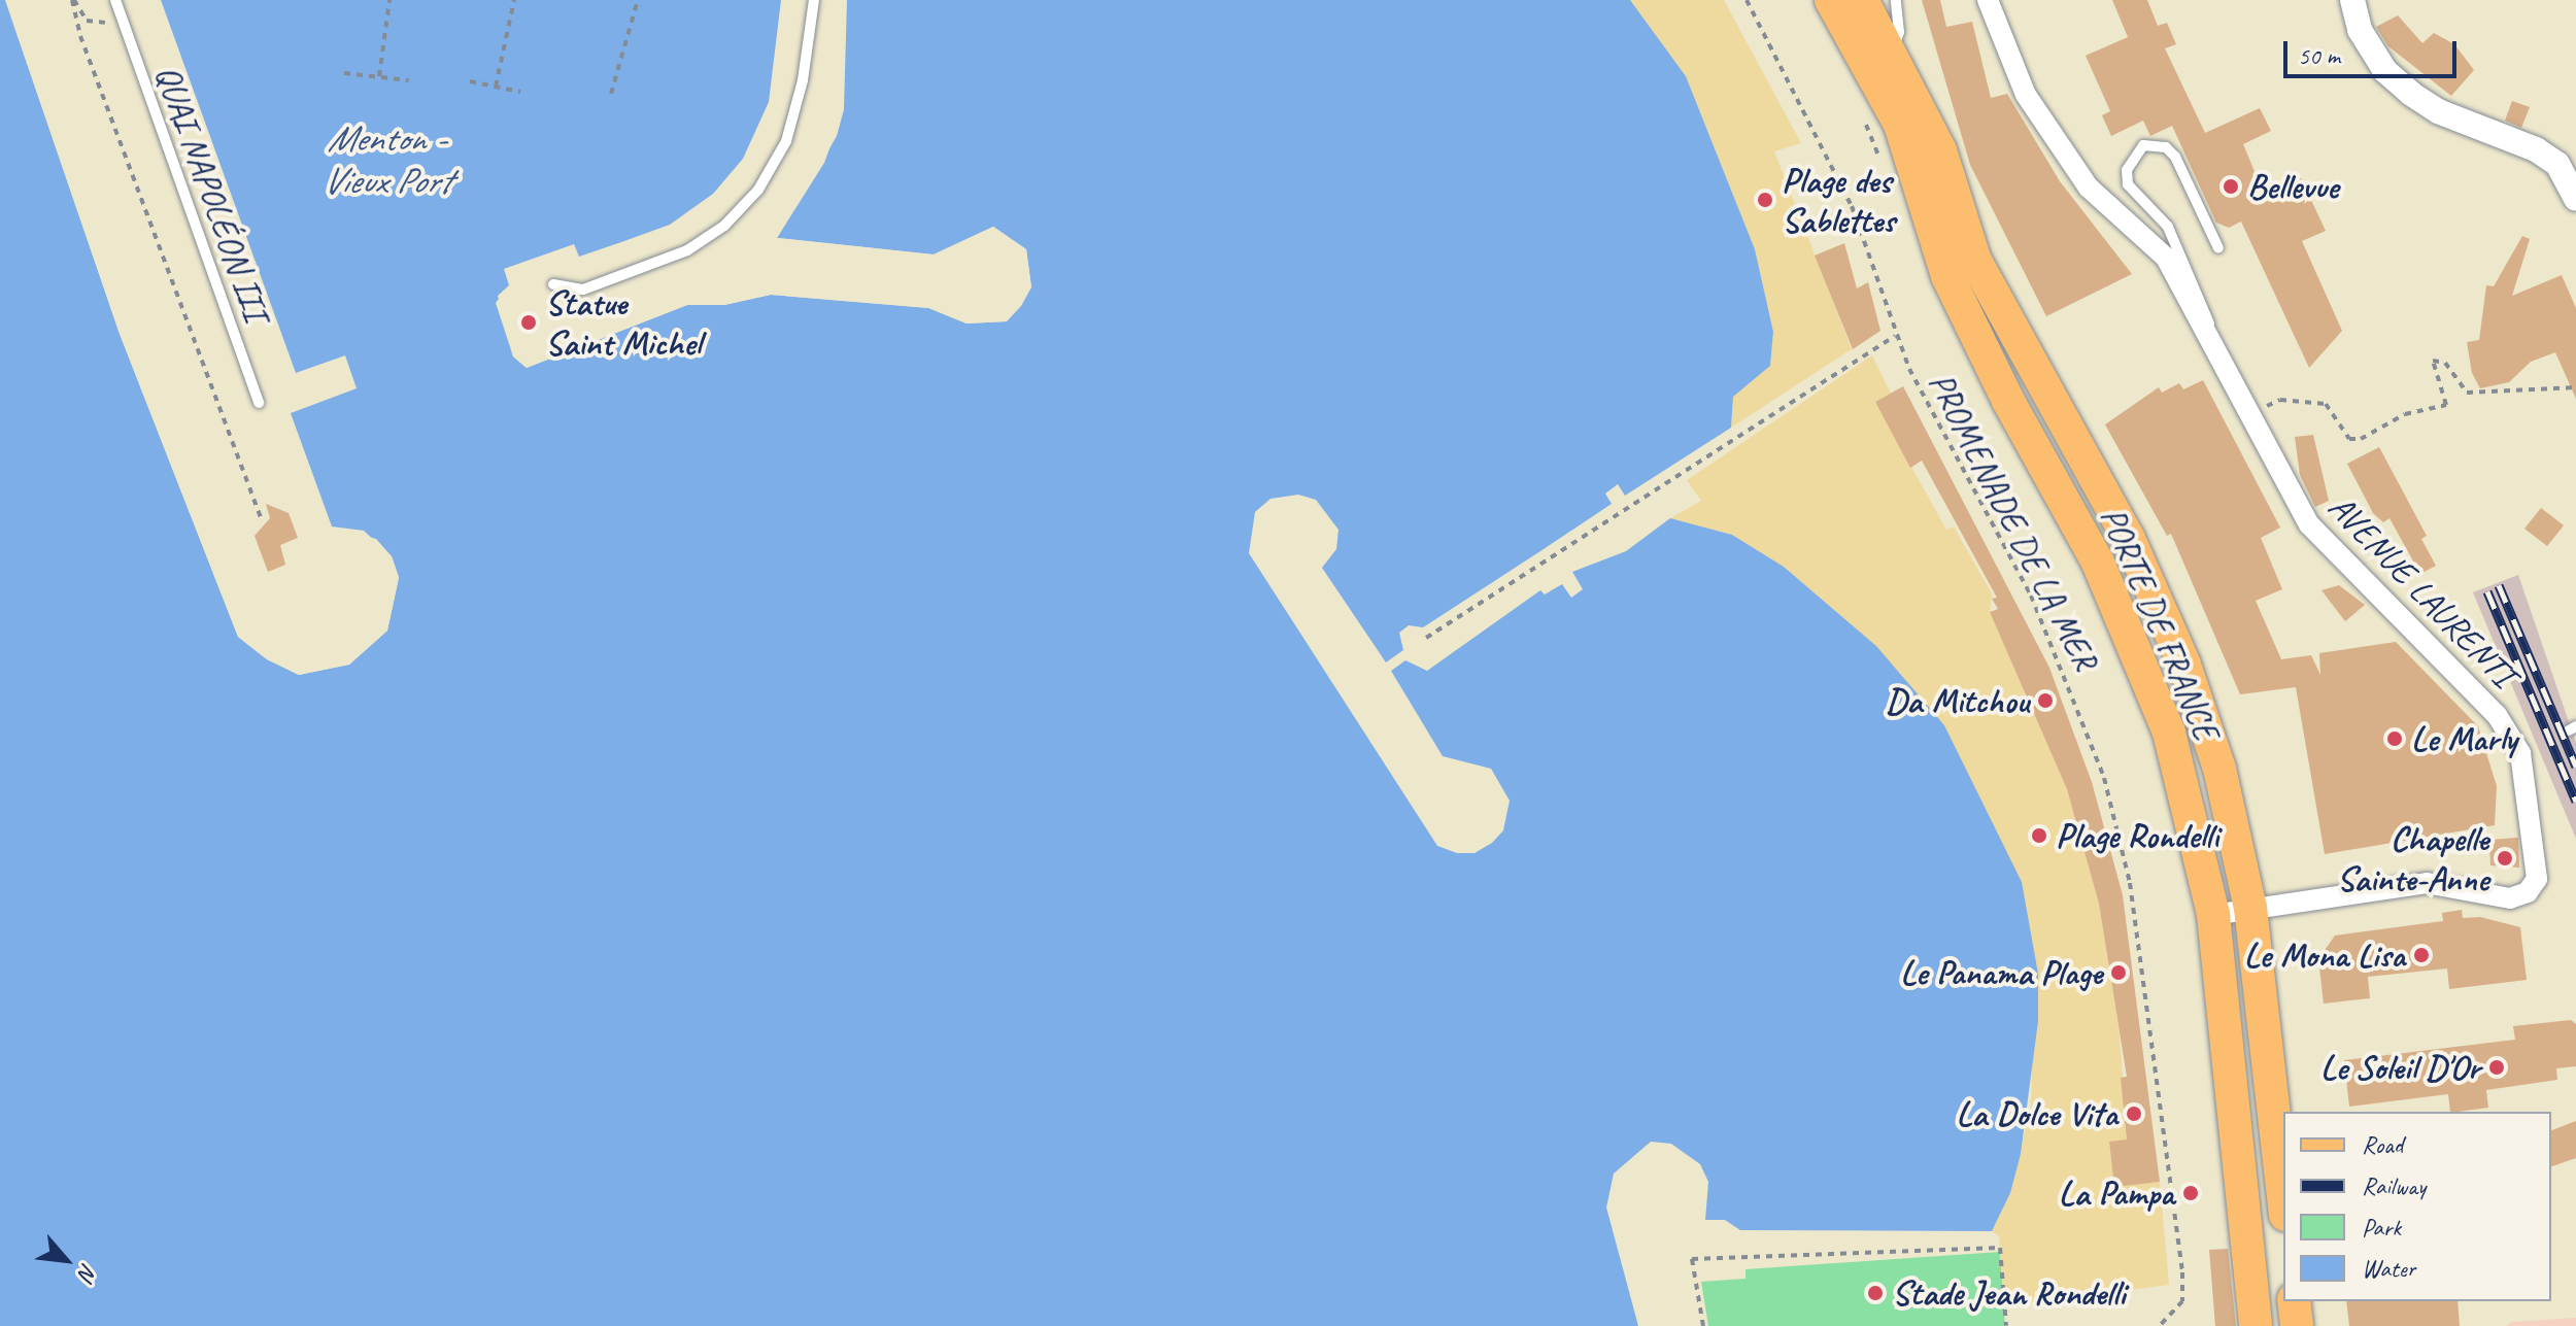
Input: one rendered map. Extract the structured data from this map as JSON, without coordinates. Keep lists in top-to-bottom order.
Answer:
{
  "streets": {
    "main road": ["PORTE DE FRANCE"],
    "street": ["AVENUE LAURENTI"],
    "lane": ["QUAI NAPOLÉON III"],
    "path": ["PROMENADE DE LA MER"]
  },
  "crossings": [
    ["AVENUE LAURENTI", "PORTE DE FRANCE"]
  ],
  "water": ["Menton - Vieux Port"],
  "places": [
    "Bellevue",
    "Plage des Sablettes",
    "Statue Saint Michel",
    "Da Mitchou",
    "Le Marly",
    "Plage Rondelli",
    "Chapelle Sainte-Anne",
    "Le Mona Lisa",
    "Le Panama Plage",
    "Le Soleil D'Or",
    "La Dolce Vita",
    "La Pampa",
    "Stade Jean Rondelli"
  ],
  "legend": [
    "Road",
    "Railway",
    "Park",
    "Water"
  ],
  "scale_bar": "50 m",
  "north": "bottom right"
}
